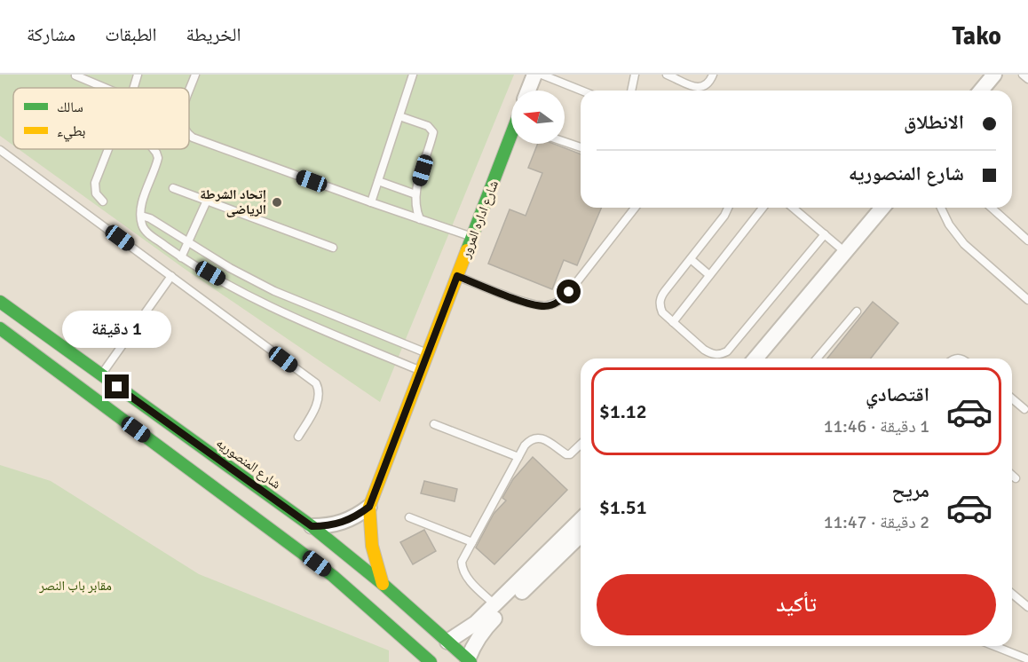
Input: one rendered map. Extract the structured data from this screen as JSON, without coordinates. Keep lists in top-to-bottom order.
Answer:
{
  "streets": {
    "main road": ["شارع اداره المرور", "شارع المنصوريه"]
  },
  "crossings": [
    ["شارع اداره المرور", "شارع المنصوريه"]
  ],
  "parks": ["مقابر باب النصر"],
  "places": ["إتحاد الشرطة الرياضى"],
  "legend": ["سالك", "بطيء"],
  "north": "left",
  "page": {
    "header": "Tako",
    "nav": ["الخريطة", "الطبقات", "مشاركة"],
    "banner": ["الانطلاق", "شارع المنصوريه"],
    "bubble": "1 دقيقة",
    "list": [
      {
        "name": "اقتصادي",
        "note": "1 دقيقة · 11:46",
        "value": "$1.12"
      },
      {
        "name": "مريح",
        "note": "2 دقيقة · 11:47",
        "value": "$1.51"
      }
    ],
    "buttons": "تأكيد"
  }
}
